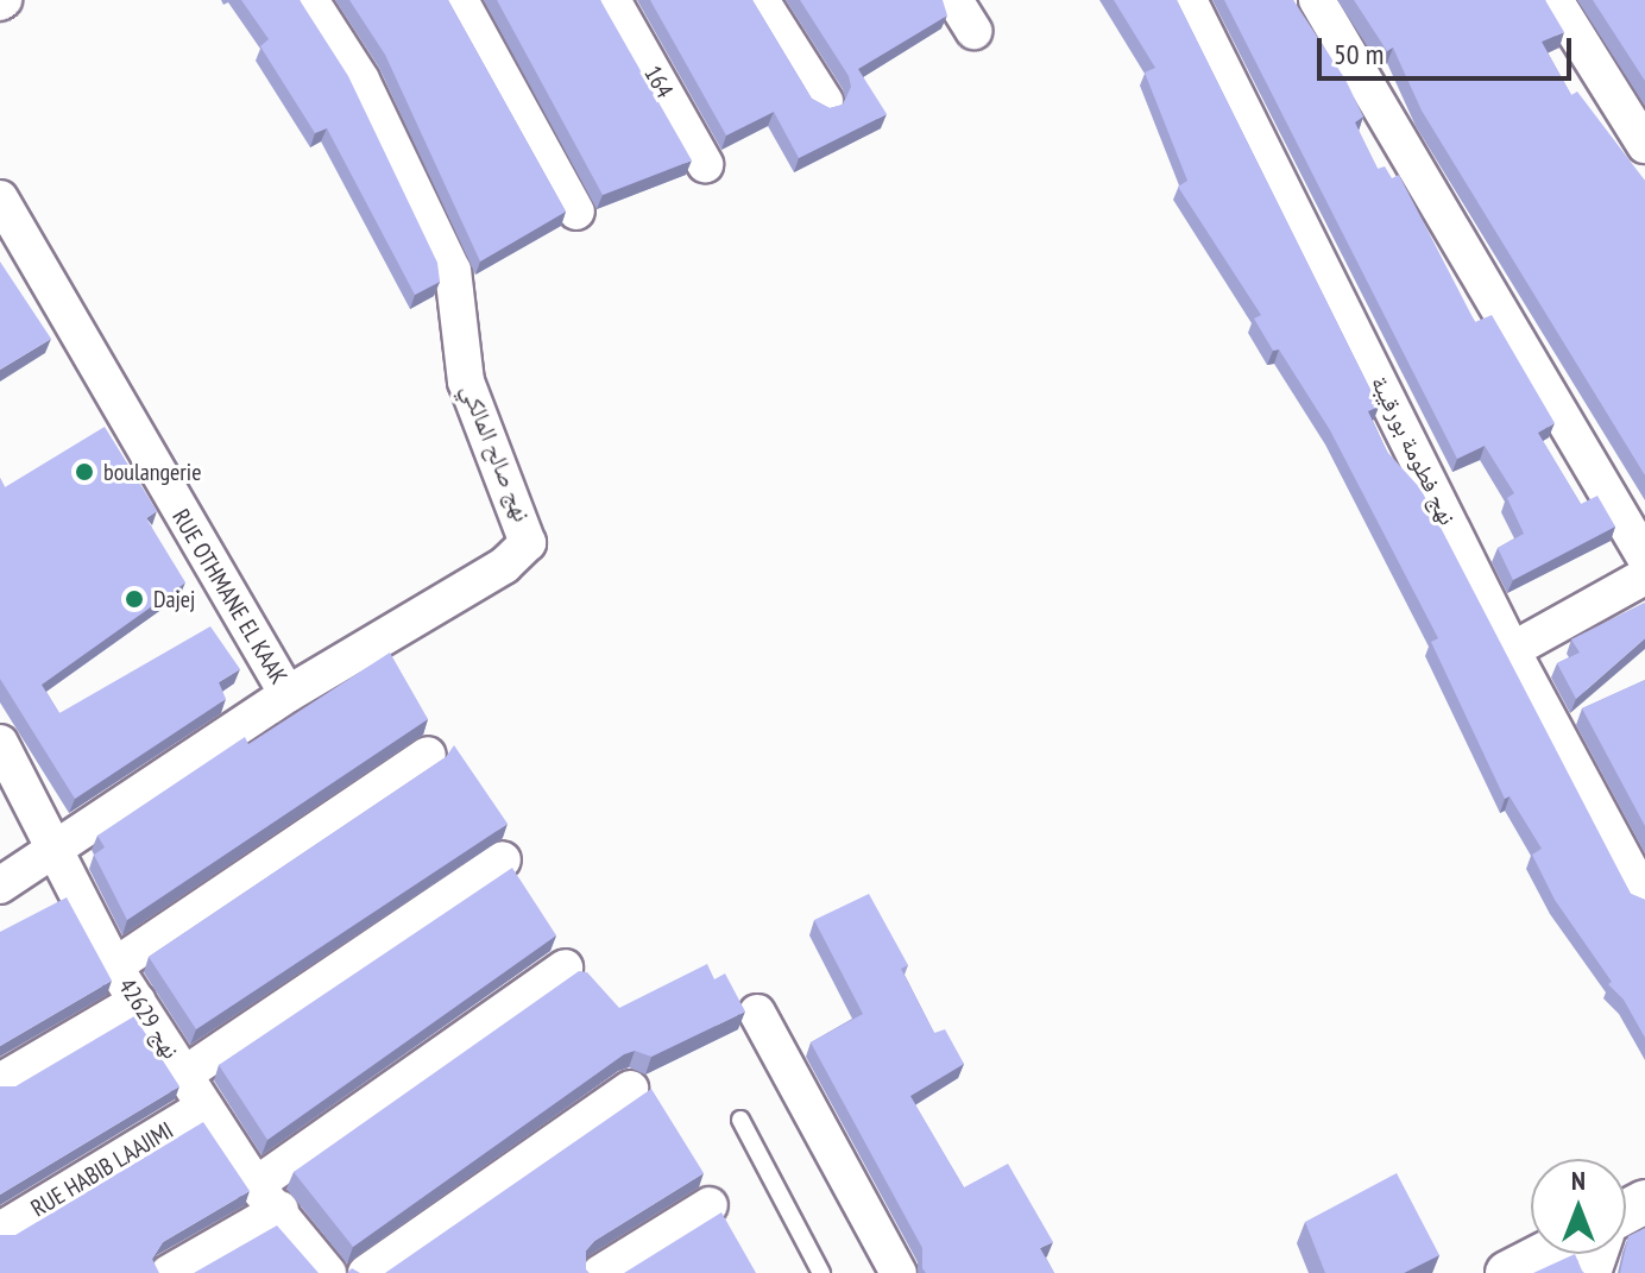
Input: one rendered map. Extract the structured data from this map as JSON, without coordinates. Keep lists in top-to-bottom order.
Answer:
{
  "streets": {
    "street": [
      "164",
      "نهج فطومة بورقيبة",
      "نهج صالح المالكي",
      "RUE OTHMANE EL KAAK",
      "نهج 42629",
      "RUE HABIB LAAJIMI"
    ]
  },
  "crossings": [
    ["نهج صالح المالكي", "RUE OTHMANE EL KAAK"],
    ["RUE OTHMANE EL KAAK", "نهج 42629"],
    ["نهج 42629", "RUE HABIB LAAJIMI"]
  ],
  "places": ["boulangerie", "Dajej"],
  "scale_bar": "50 m",
  "north": "top"
}
